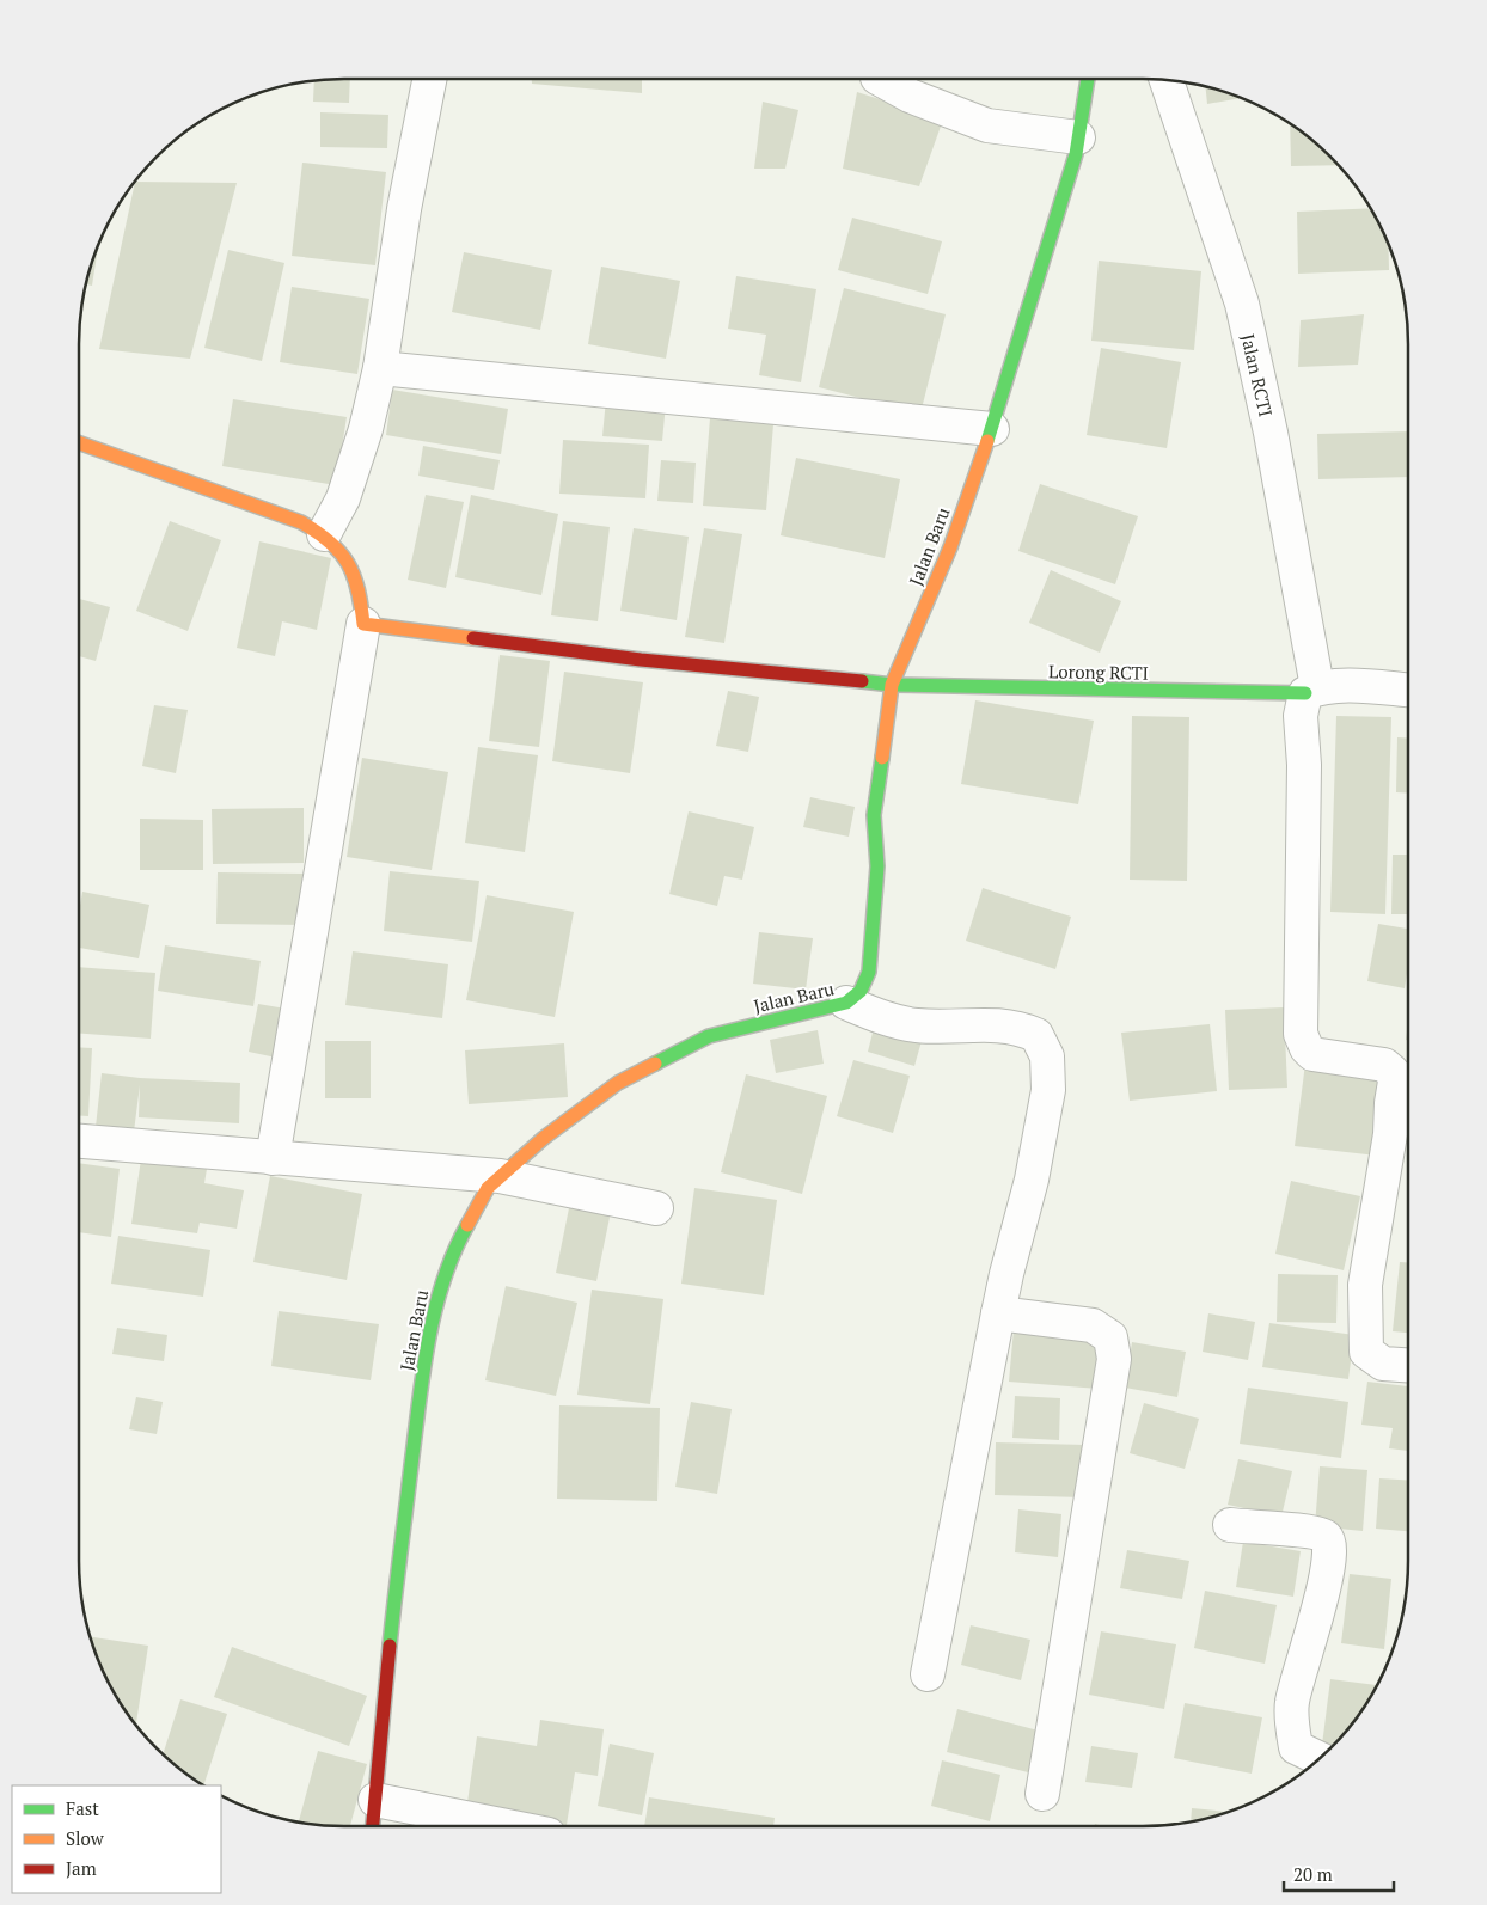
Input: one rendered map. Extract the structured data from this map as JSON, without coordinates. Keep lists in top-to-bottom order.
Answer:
{
  "streets": {
    "street": ["Jalan RCTI", "Jalan Baru", "Lorong RCTI"]
  },
  "crossings": [
    ["Jalan RCTI", "Lorong RCTI"],
    ["Jalan Baru", "Lorong RCTI"]
  ],
  "legend": ["Fast", "Slow", "Jam"],
  "scale_bar": "20 m"
}
